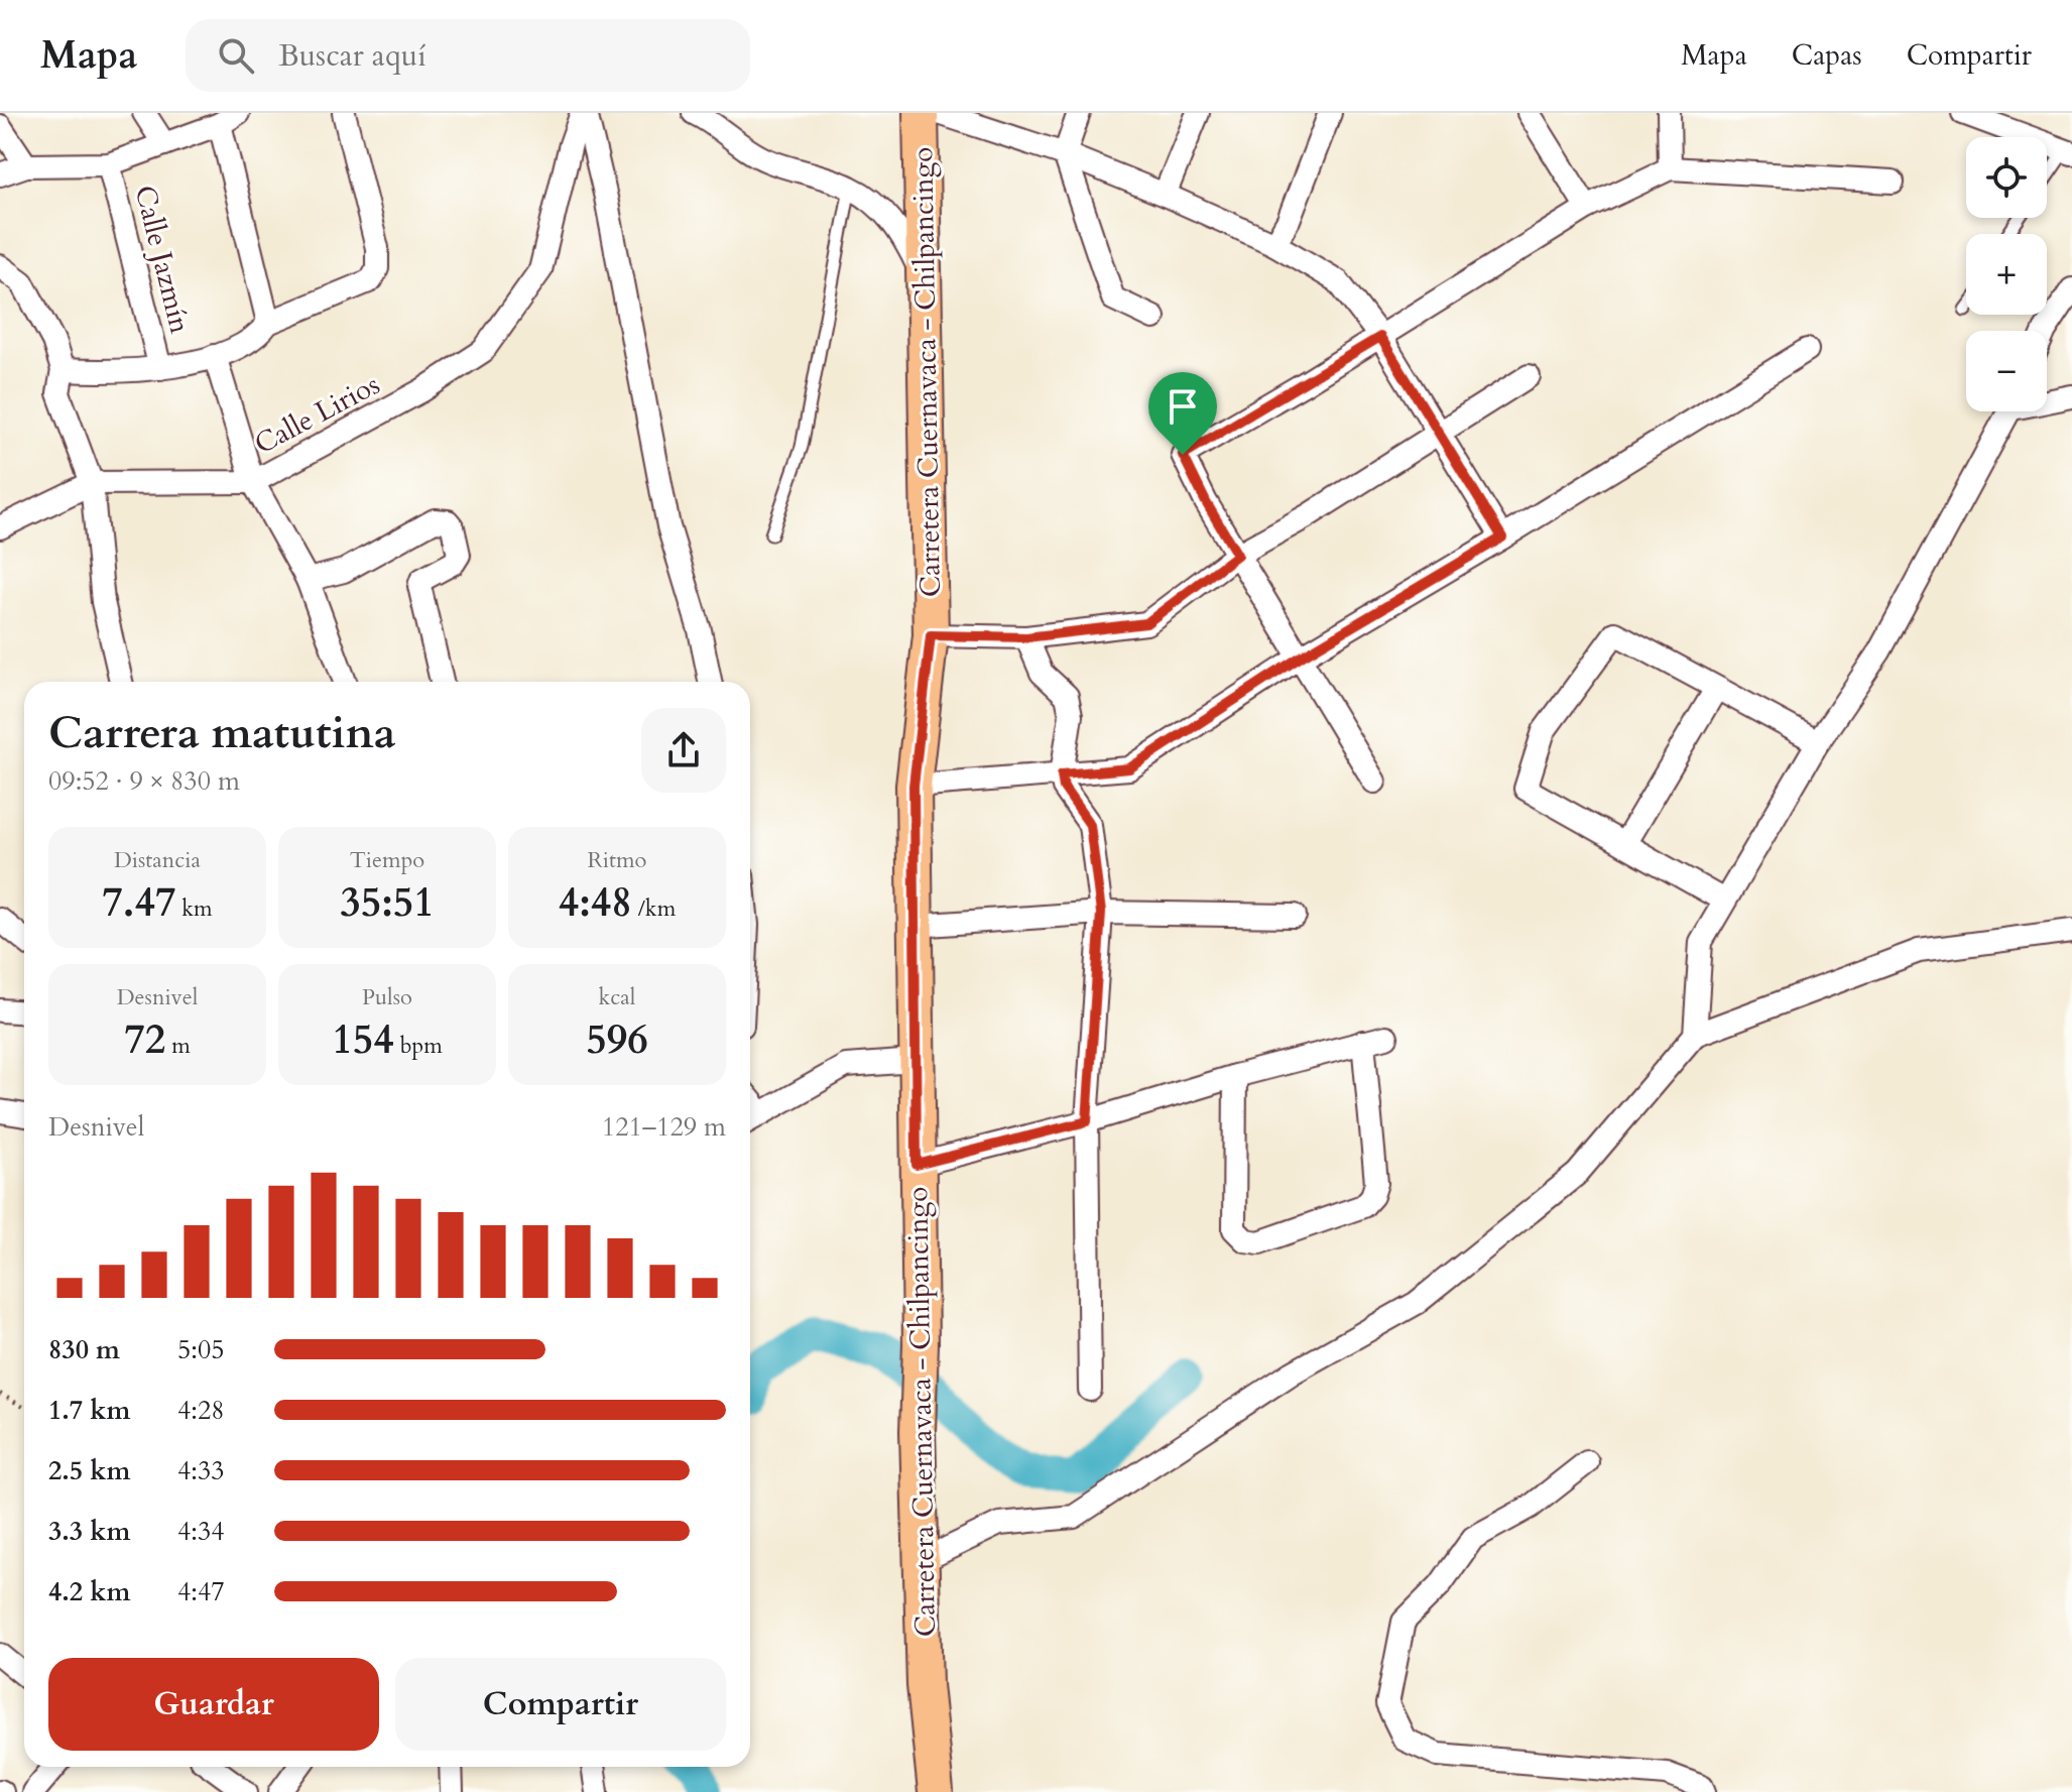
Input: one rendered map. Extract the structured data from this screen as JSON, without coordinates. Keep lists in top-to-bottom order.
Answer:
{
  "streets": {
    "main road": ["Carretera Cuernavaca - Chilpancingo"],
    "street": ["Calle Jazmín", "Calle Lirios"]
  },
  "page": {
    "header": "Mapa",
    "search": "Buscar aquí",
    "nav": ["Mapa", "Capas", "Compartir"],
    "map_buttons": ["+", "−"],
    "heading": ["Carrera matutina", "09:52 · 9 × 830 m"],
    "stats": [
      ["Distancia", "7.47 km"],
      ["Tiempo", "35:51"],
      ["Ritmo", "4:48 /km"],
      ["Desnivel", "72 m"],
      ["Pulso", "154 bpm"],
      ["kcal", "596"]
    ],
    "chart": ["Desnivel", "121–129 m"],
    "list": [
      {
        "name": "830 m",
        "note": "5:05"
      },
      {
        "name": "1.7 km",
        "note": "4:28"
      },
      {
        "name": "2.5 km",
        "note": "4:33"
      },
      {
        "name": "3.3 km",
        "note": "4:34"
      },
      {
        "name": "4.2 km",
        "note": "4:47"
      }
    ],
    "buttons": ["Guardar", "Compartir"]
  }
}
